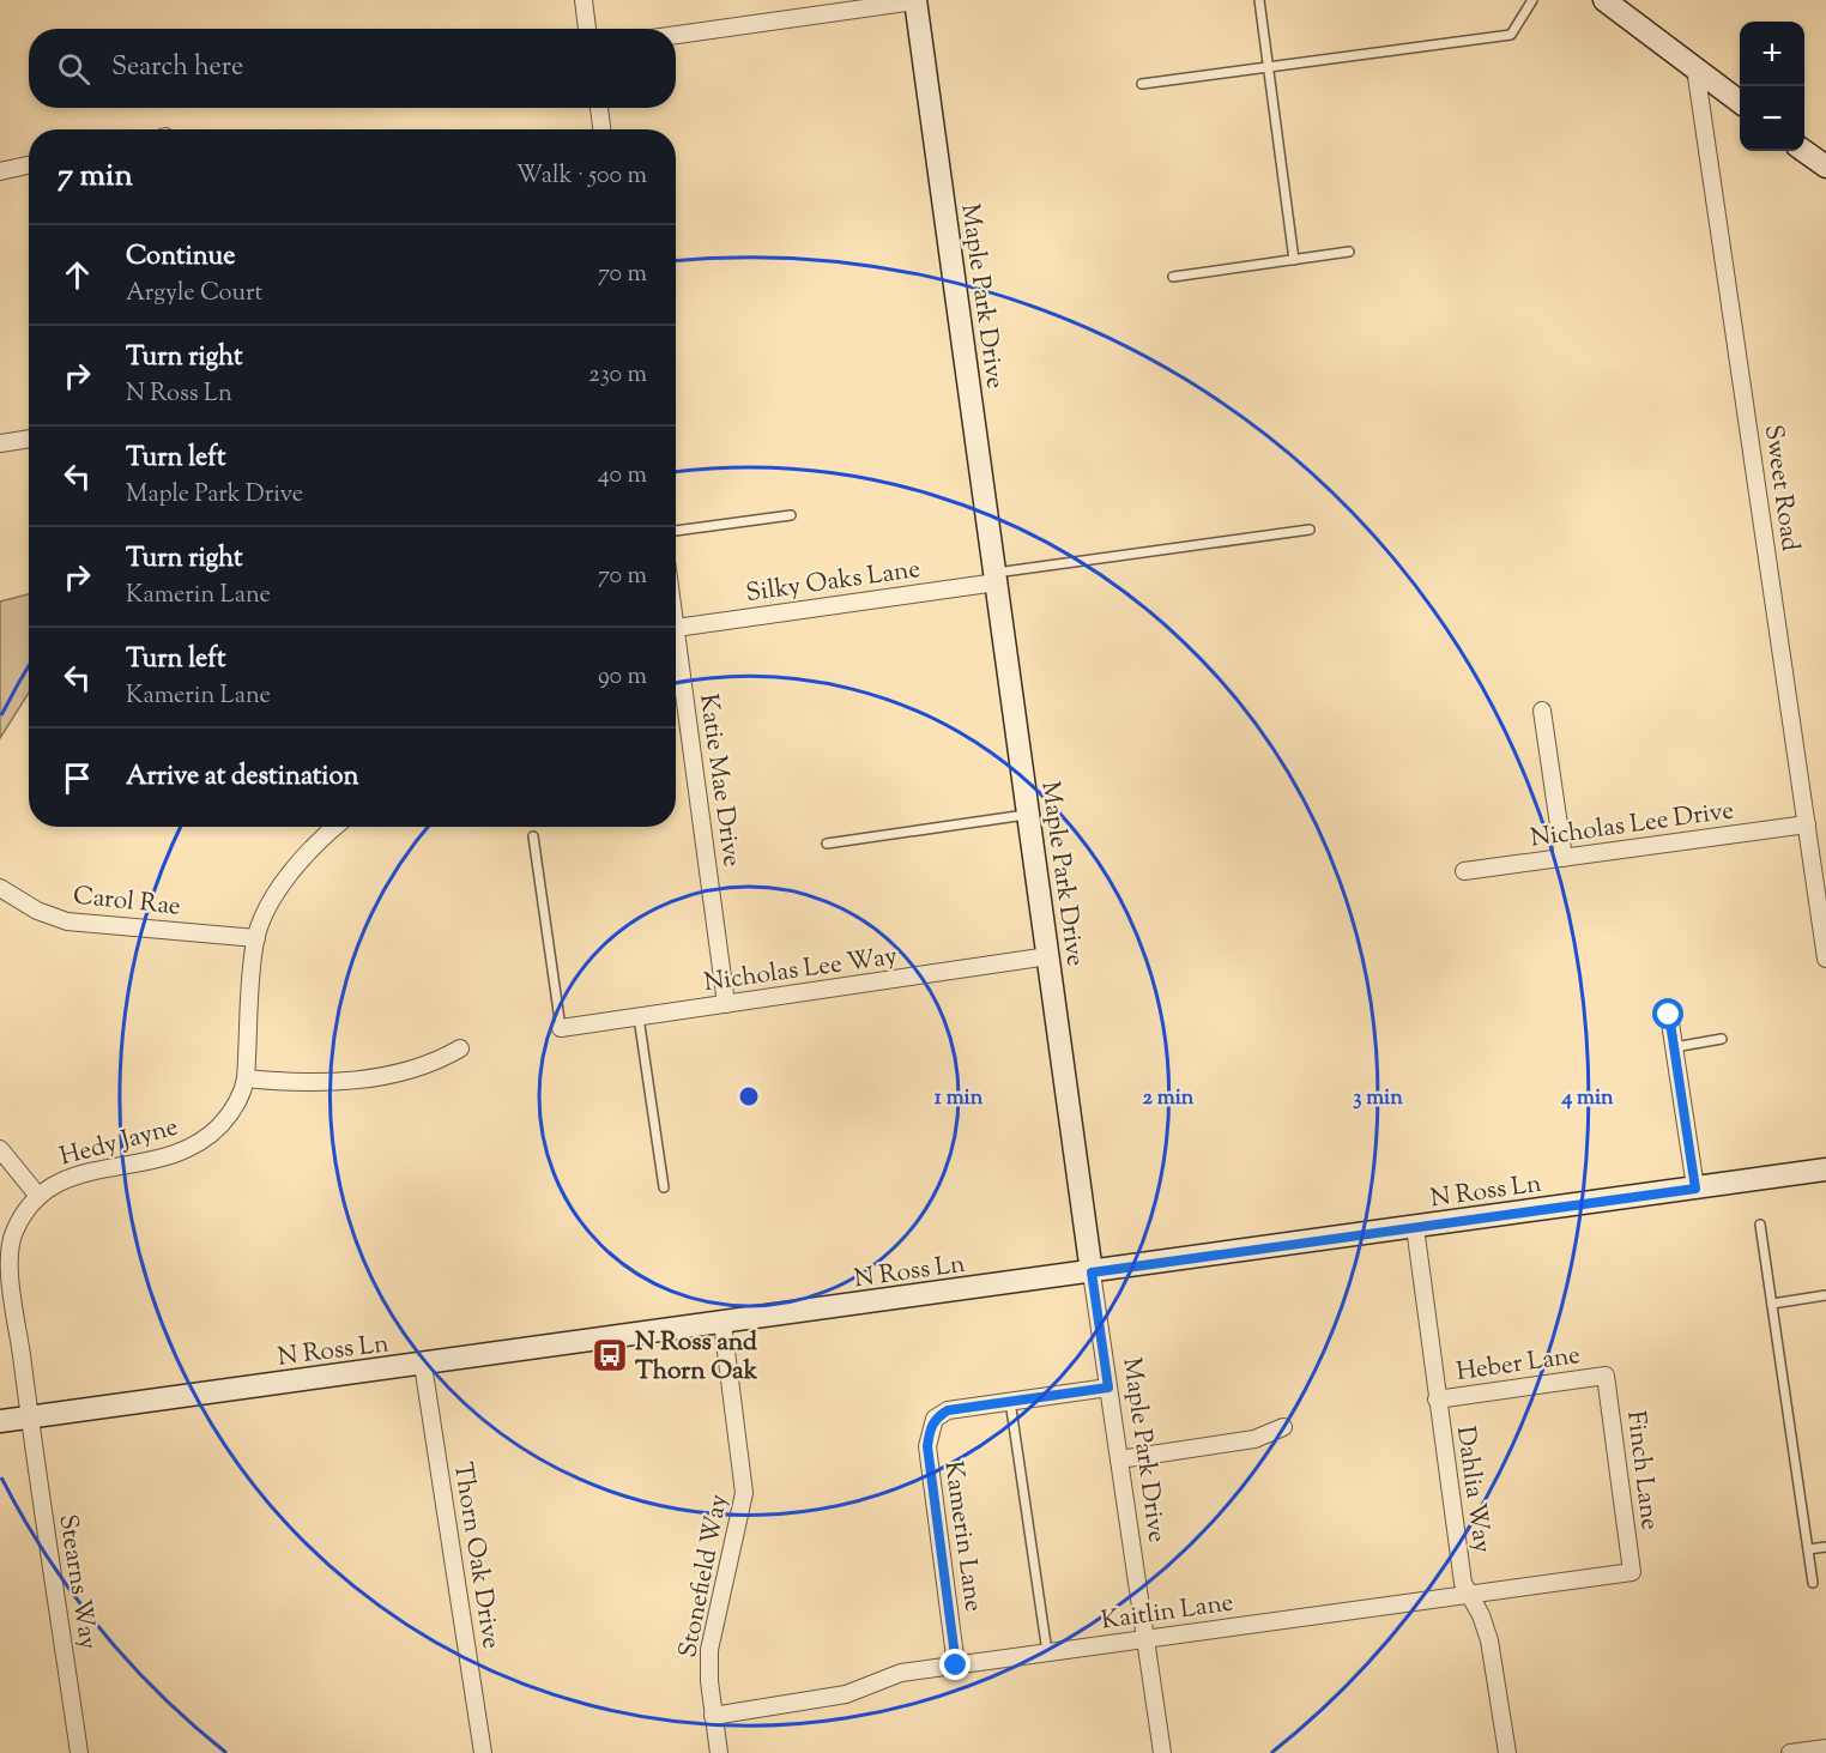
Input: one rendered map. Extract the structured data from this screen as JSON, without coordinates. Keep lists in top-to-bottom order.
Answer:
{
  "streets": {
    "main road": ["Maple Park Drive", "N Ross Ln"],
    "street": [
      "Sweet Road",
      "Silky Oaks Lane",
      "Katie Mae Drive",
      "Nicholas Lee Drive",
      "Carol Rae",
      "Nicholas Lee Way",
      "Hedy Jayne",
      "Heber Lane",
      "Finch Lane",
      "Dahlia Way",
      "Kamerin Lane",
      "Thorn Oak Drive",
      "Stonefield Way",
      "Stearns Way",
      "Kaitlin Lane"
    ]
  },
  "crossings": [
    ["Maple Park Drive", "Silky Oaks Lane"],
    ["Maple Park Drive", "Nicholas Lee Way"],
    ["Maple Park Drive", "N Ross Ln"],
    ["Maple Park Drive", "Kamerin Lane"],
    ["Maple Park Drive", "Kaitlin Lane"],
    ["Sweet Road", "Nicholas Lee Drive"],
    ["Silky Oaks Lane", "Katie Mae Drive"],
    ["Katie Mae Drive", "Nicholas Lee Way"],
    ["Carol Rae", "Hedy Jayne"],
    ["Hedy Jayne", "N Ross Ln"],
    ["Hedy Jayne", "Stearns Way"],
    ["N Ross Ln", "Dahlia Way"],
    ["N Ross Ln", "Thorn Oak Drive"],
    ["N Ross Ln", "Stonefield Way"],
    ["N Ross Ln", "Stearns Way"],
    ["Heber Lane", "Finch Lane"],
    ["Heber Lane", "Dahlia Way"],
    ["Finch Lane", "Kaitlin Lane"],
    ["Dahlia Way", "Kaitlin Lane"],
    ["Kamerin Lane", "Kaitlin Lane"],
    ["Stonefield Way", "Kaitlin Lane"]
  ],
  "places": {
    "bus stop": ["N Ross and Thorn Oak"]
  },
  "page": {
    "map_buttons": ["+", "−"],
    "search": "Search here",
    "heading": ["7 min", "Walk · 500 m"],
    "list": [
      ["Continue", "Argyle Court", "70 m"],
      ["Turn right", "N Ross Ln", "230 m"],
      ["Turn left", "Maple Park Drive", "40 m"],
      ["Turn right", "Kamerin Lane", "70 m"],
      ["Turn left", "Kamerin Lane", "90 m"],
      "Arrive at destination"
    ]
  },
  "rings": [
    "1 min",
    "2 min",
    "3 min",
    "4 min"
  ]
}
